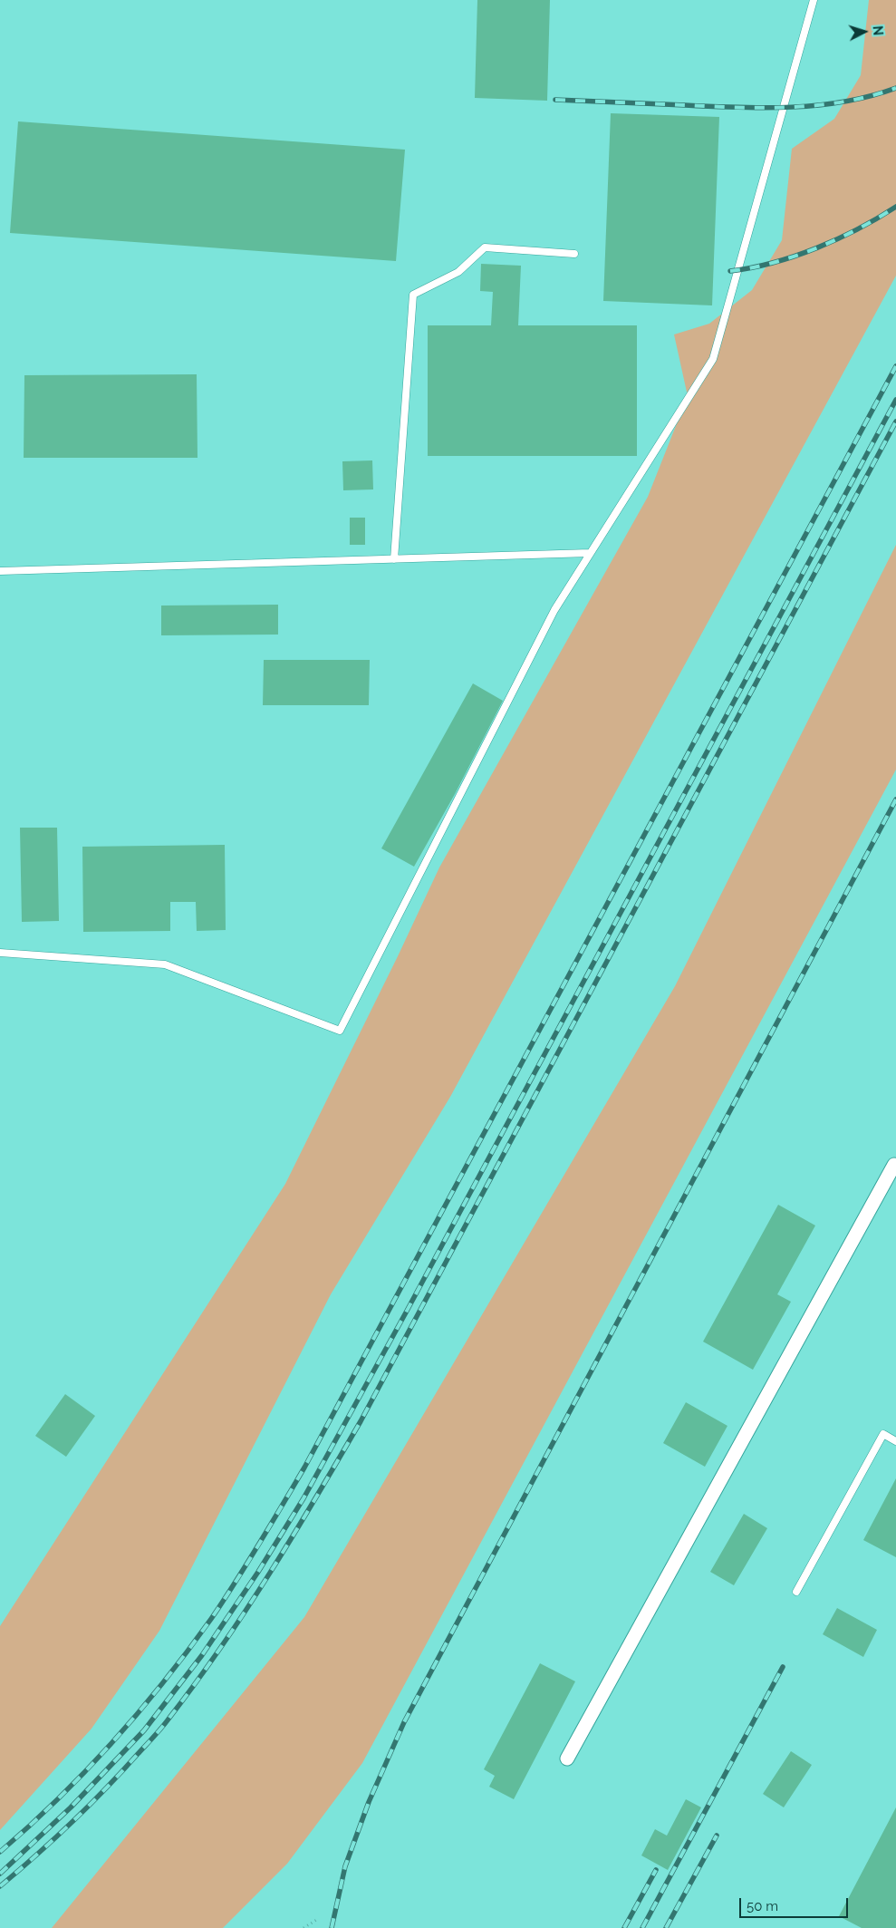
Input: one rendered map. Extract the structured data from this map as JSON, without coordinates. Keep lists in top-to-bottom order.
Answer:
{
  "scale_bar": "50 m",
  "north": "right"
}
